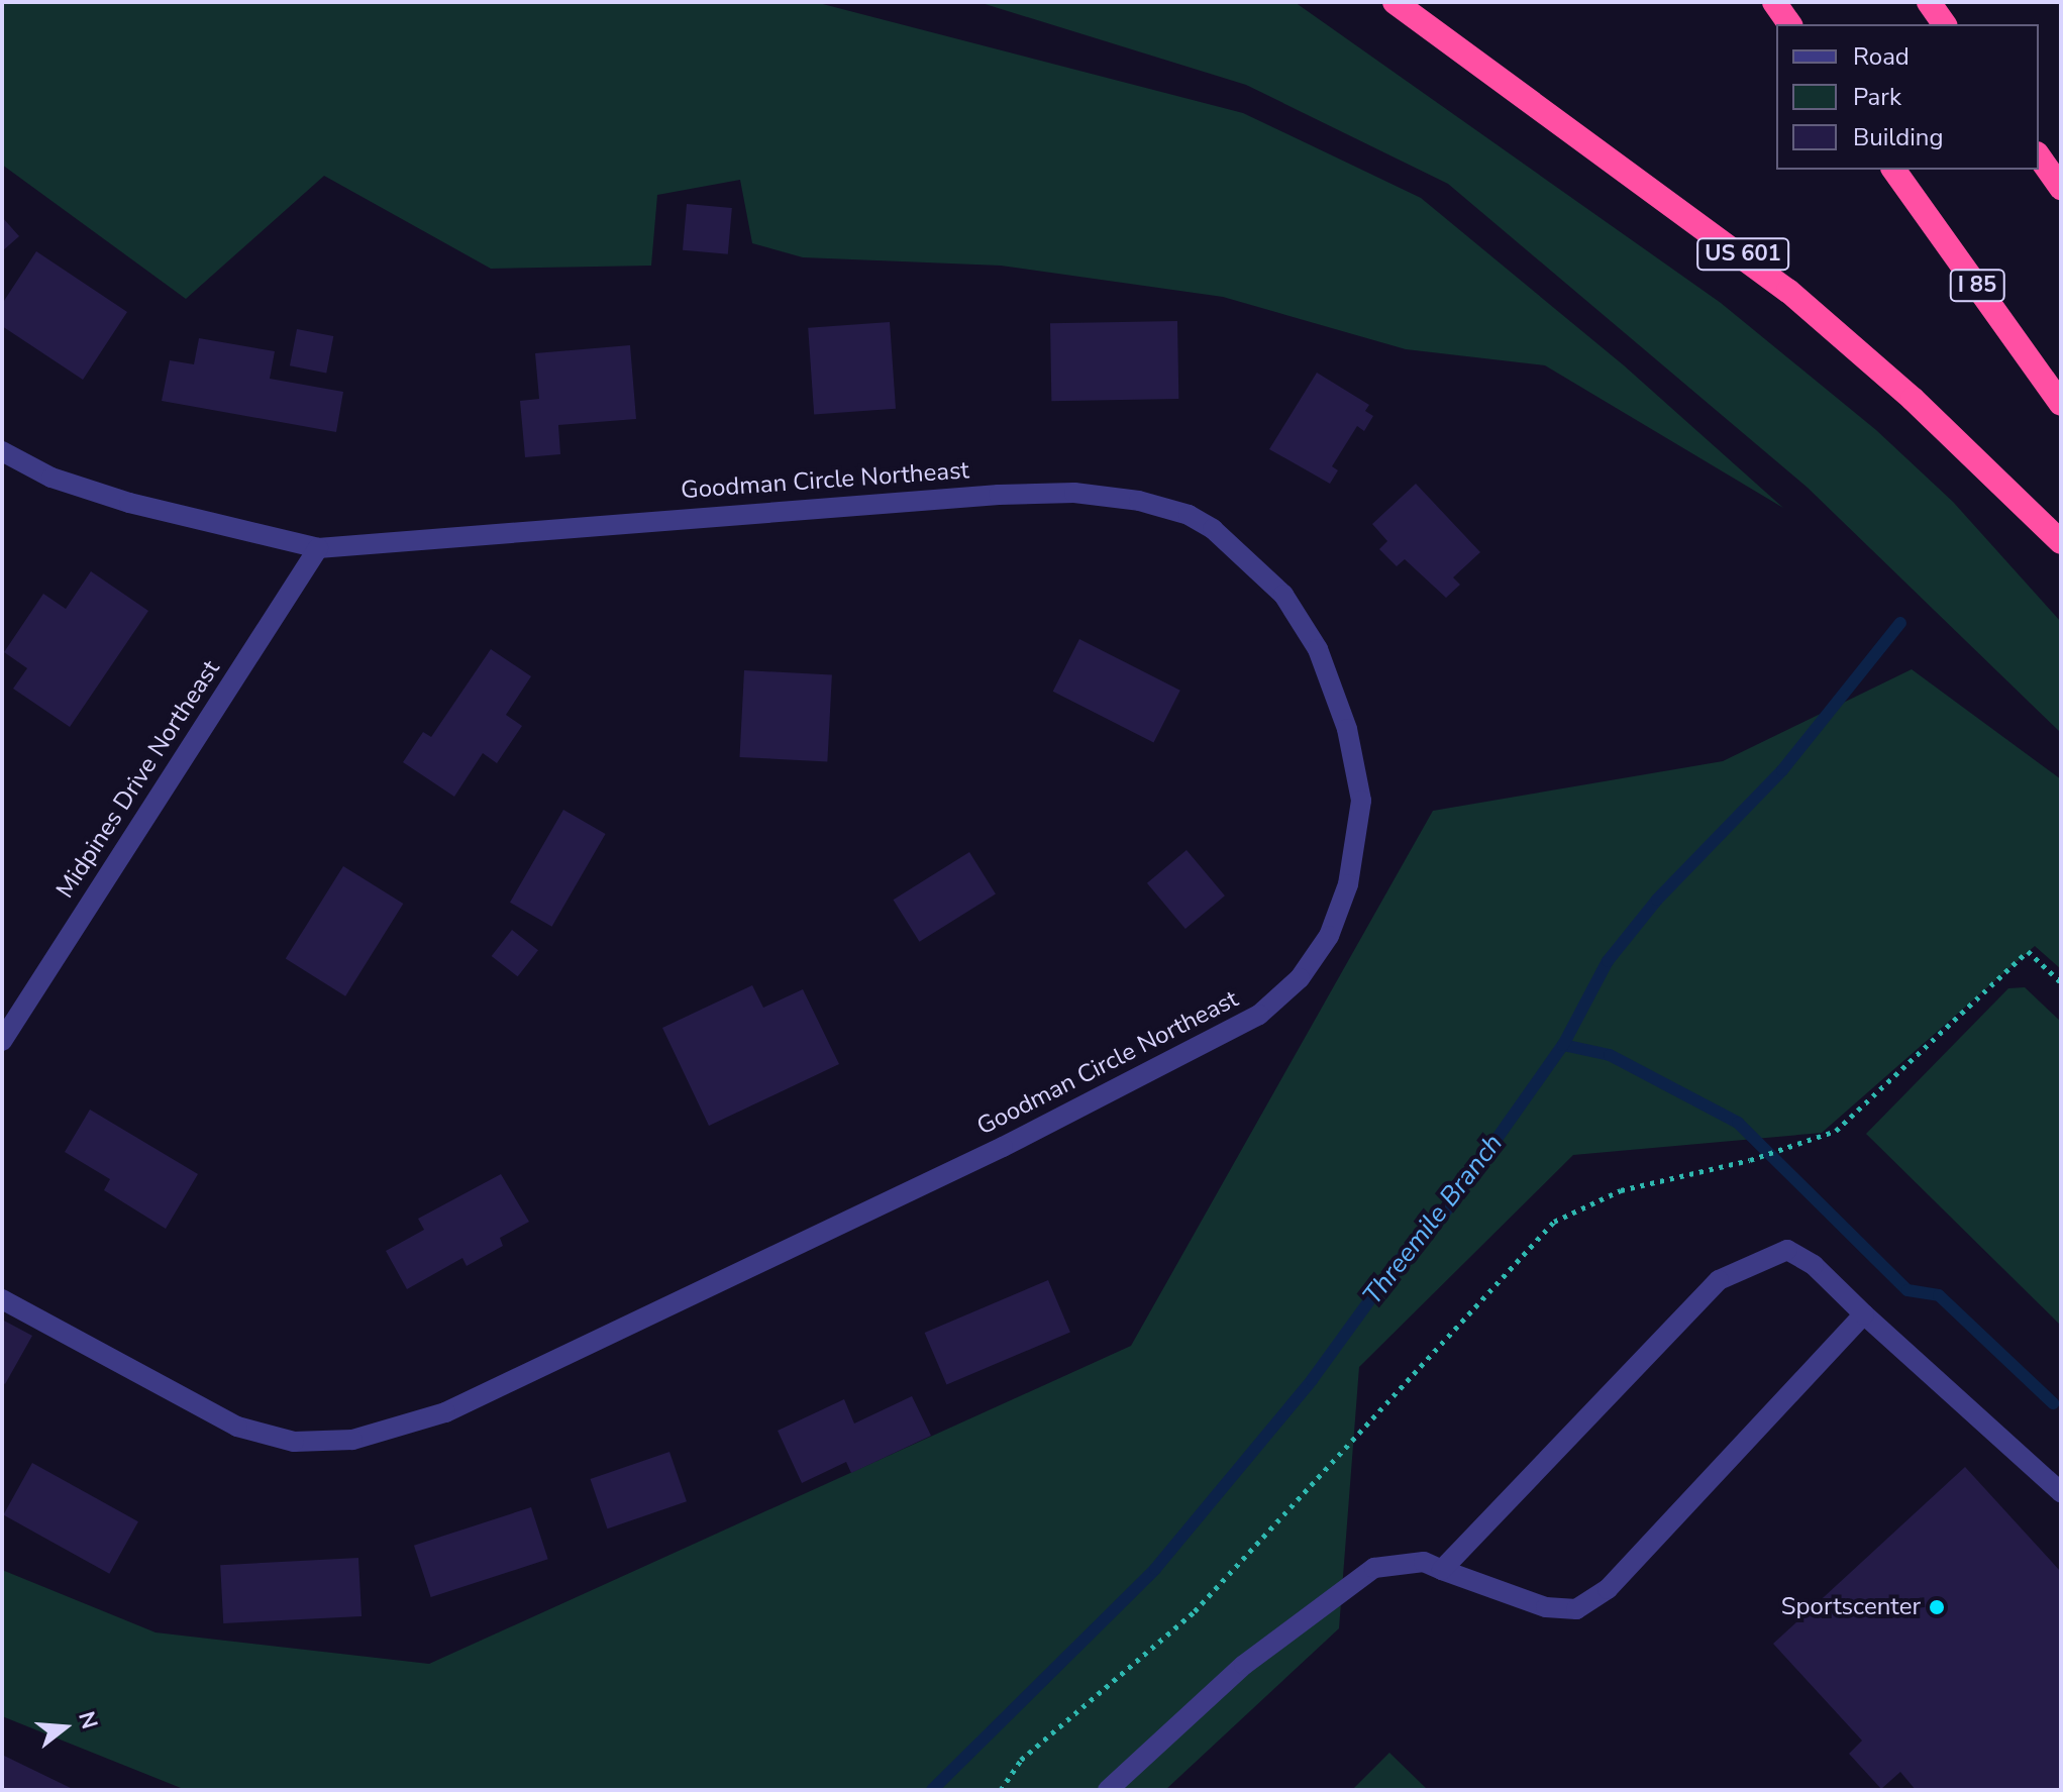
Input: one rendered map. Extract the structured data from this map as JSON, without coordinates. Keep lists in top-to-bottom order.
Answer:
{
  "streets": {
    "highway": ["US 601", "I 85"],
    "street": ["Goodman Circle Northeast", "Midpines Drive Northeast"]
  },
  "crossings": [
    ["Goodman Circle Northeast", "Midpines Drive Northeast"]
  ],
  "water": ["Threemile Branch"],
  "places": ["Sportscenter"],
  "legend": ["Road", "Park", "Building"],
  "north": "right"
}
